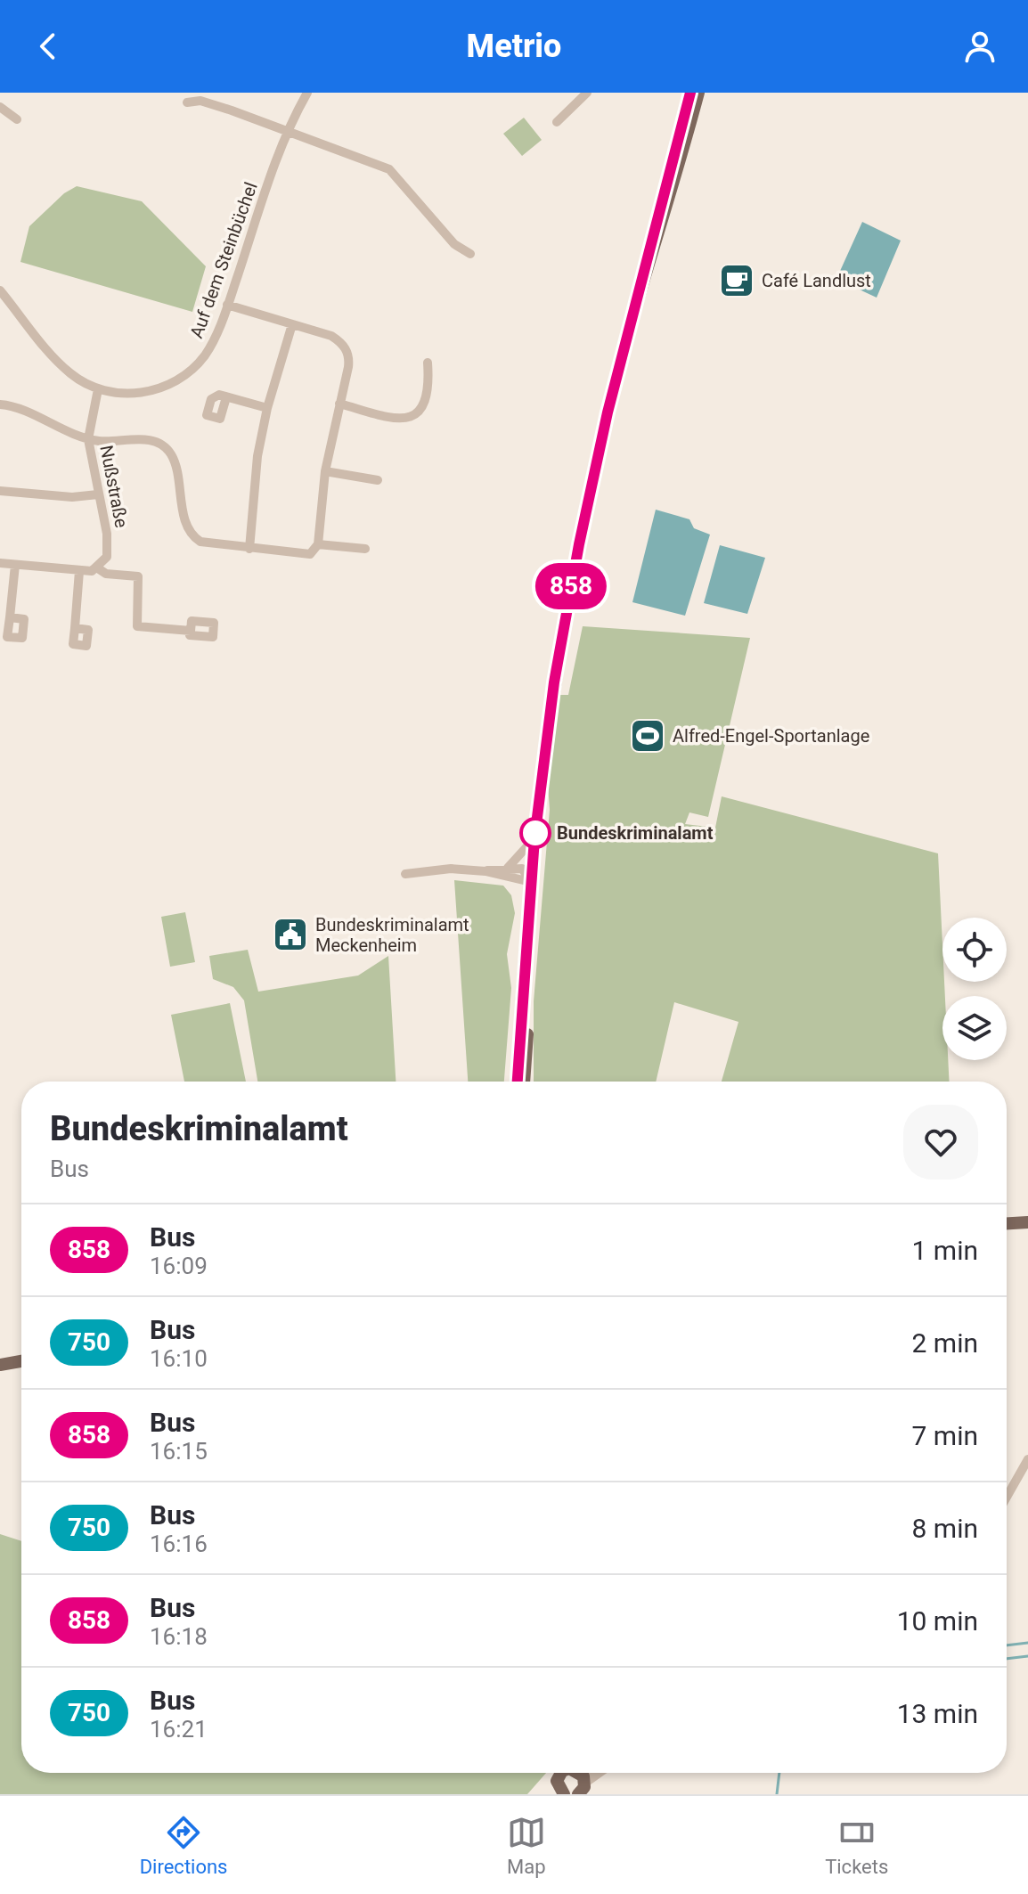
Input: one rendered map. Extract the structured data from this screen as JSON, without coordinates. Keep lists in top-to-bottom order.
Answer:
{
  "streets": {
    "street": ["Auf dem Steinbüchel", "Nußstraße"]
  },
  "crossings": [
    ["Auf dem Steinbüchel", "Nußstraße"]
  ],
  "places": {
    "cafe": ["Café Landlust"],
    "sports": ["Alfred-Engel-Sportanlage"],
    "other": ["Bundeskriminalamt"],
    "public building": ["Bundeskriminalamt Meckenheim"]
  },
  "lines": ["bus line 858"],
  "page": {
    "header": "Metrio",
    "on_map": "858",
    "heading": ["Bundeskriminalamt", "Bus"],
    "list": [
      {
        "mark": "858",
        "name": "Bus",
        "note": "16:09",
        "value": "1 min"
      },
      {
        "mark": "750",
        "name": "Bus",
        "note": "16:10",
        "value": "2 min"
      },
      {
        "mark": "858",
        "name": "Bus",
        "note": "16:15",
        "value": "7 min"
      },
      {
        "mark": "750",
        "name": "Bus",
        "note": "16:16",
        "value": "8 min"
      },
      {
        "mark": "858",
        "name": "Bus",
        "note": "16:18",
        "value": "10 min"
      },
      {
        "mark": "750",
        "name": "Bus",
        "note": "16:21",
        "value": "13 min"
      }
    ],
    "tabs": ["Directions", "Map", "Tickets"]
  }
}
